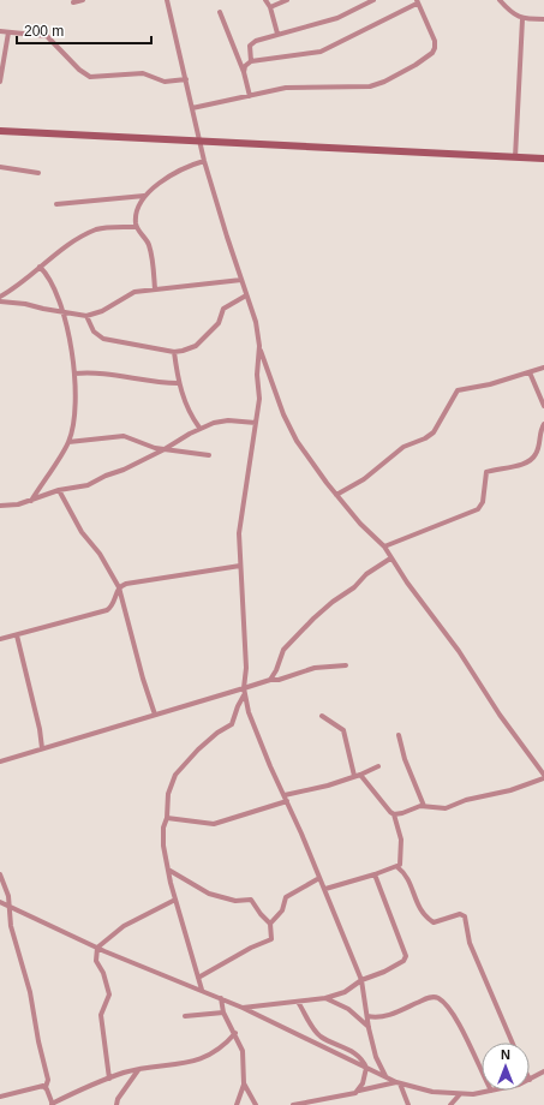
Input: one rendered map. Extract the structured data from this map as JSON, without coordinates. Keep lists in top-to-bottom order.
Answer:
{
  "scale_bar": "200 m",
  "north": "top"
}
